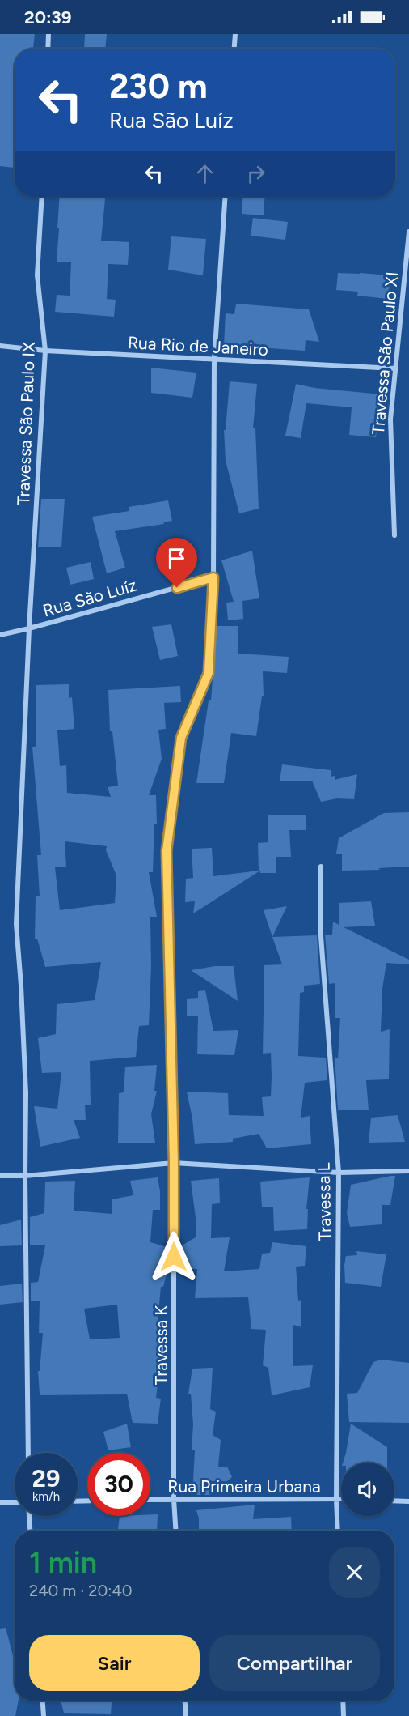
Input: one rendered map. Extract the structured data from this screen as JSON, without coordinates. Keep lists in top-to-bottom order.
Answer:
{
  "streets": {
    "street": [
      "Rua Rio de Janeiro",
      "Travessa São Paulo XI",
      "Travessa São Paulo IX",
      "Rua São Luíz",
      "Travessa L",
      "Travessa K",
      "Rua Primeira Urbana"
    ]
  },
  "crossings": [
    ["Rua Rio de Janeiro", "Travessa São Paulo XI"],
    ["Rua Rio de Janeiro", "Travessa São Paulo IX"],
    ["Rua Rio de Janeiro", "Travessa K"],
    ["Travessa São Paulo IX", "Rua São Luíz"],
    ["Rua São Luíz", "Travessa K"],
    ["Travessa L", "Rua Primeira Urbana"],
    ["Travessa K", "Rua Primeira Urbana"]
  ],
  "page": {
    "status": "20:39",
    "turn": ["230 m", "Rua São Luíz"],
    "speed": "29 km/h",
    "limit": "30",
    "heading": ["1 min", "240 m · 20:40"],
    "buttons": ["Sair", "Compartilhar"]
  }
}
